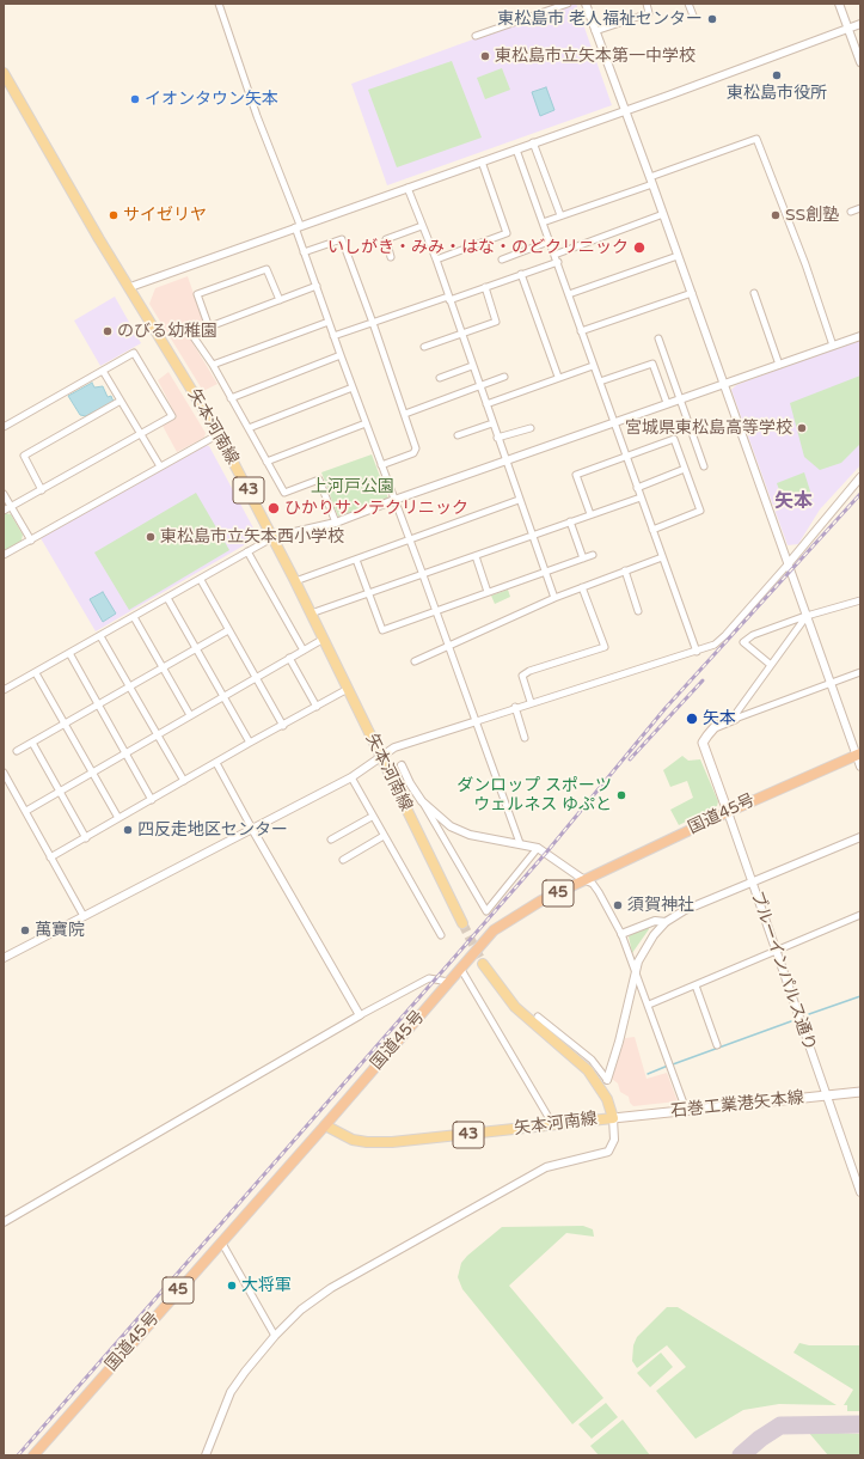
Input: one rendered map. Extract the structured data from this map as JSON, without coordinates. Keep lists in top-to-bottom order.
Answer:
{
  "streets": {
    "highway": ["国道45号", "45"],
    "main road": [
      "矢本河南線",
      "43",
      "ブルーインパルス通り",
      "石巻工業港矢本線"
    ]
  },
  "crossings": [
    ["矢本河南線", "国道45号"],
    ["矢本河南線", "石巻工業港矢本線"],
    ["国道45号", "ブルーインパルス通り"],
    ["ブルーインパルス通り", "石巻工業港矢本線"]
  ],
  "districts": ["矢本"],
  "parks": ["上河戸公園"],
  "places": [
    "東松島市 老人福祉センター",
    "東松島市立矢本第一中学校",
    "東松島市役所",
    "イオンタウン矢本",
    "サイゼリヤ",
    "SS創塾",
    "いしがき・みみ・はな・のどクリニック",
    "のびる幼稚園",
    "宮城県東松島高等学校",
    "ひかりサンテクリニック",
    "東松島市立矢本西小学校",
    "矢本",
    "ダンロップ スポーツ ウェルネス ゆぷと",
    "四反走地区センター",
    "須賀神社",
    "萬寶院",
    "大将軍"
  ]
}
